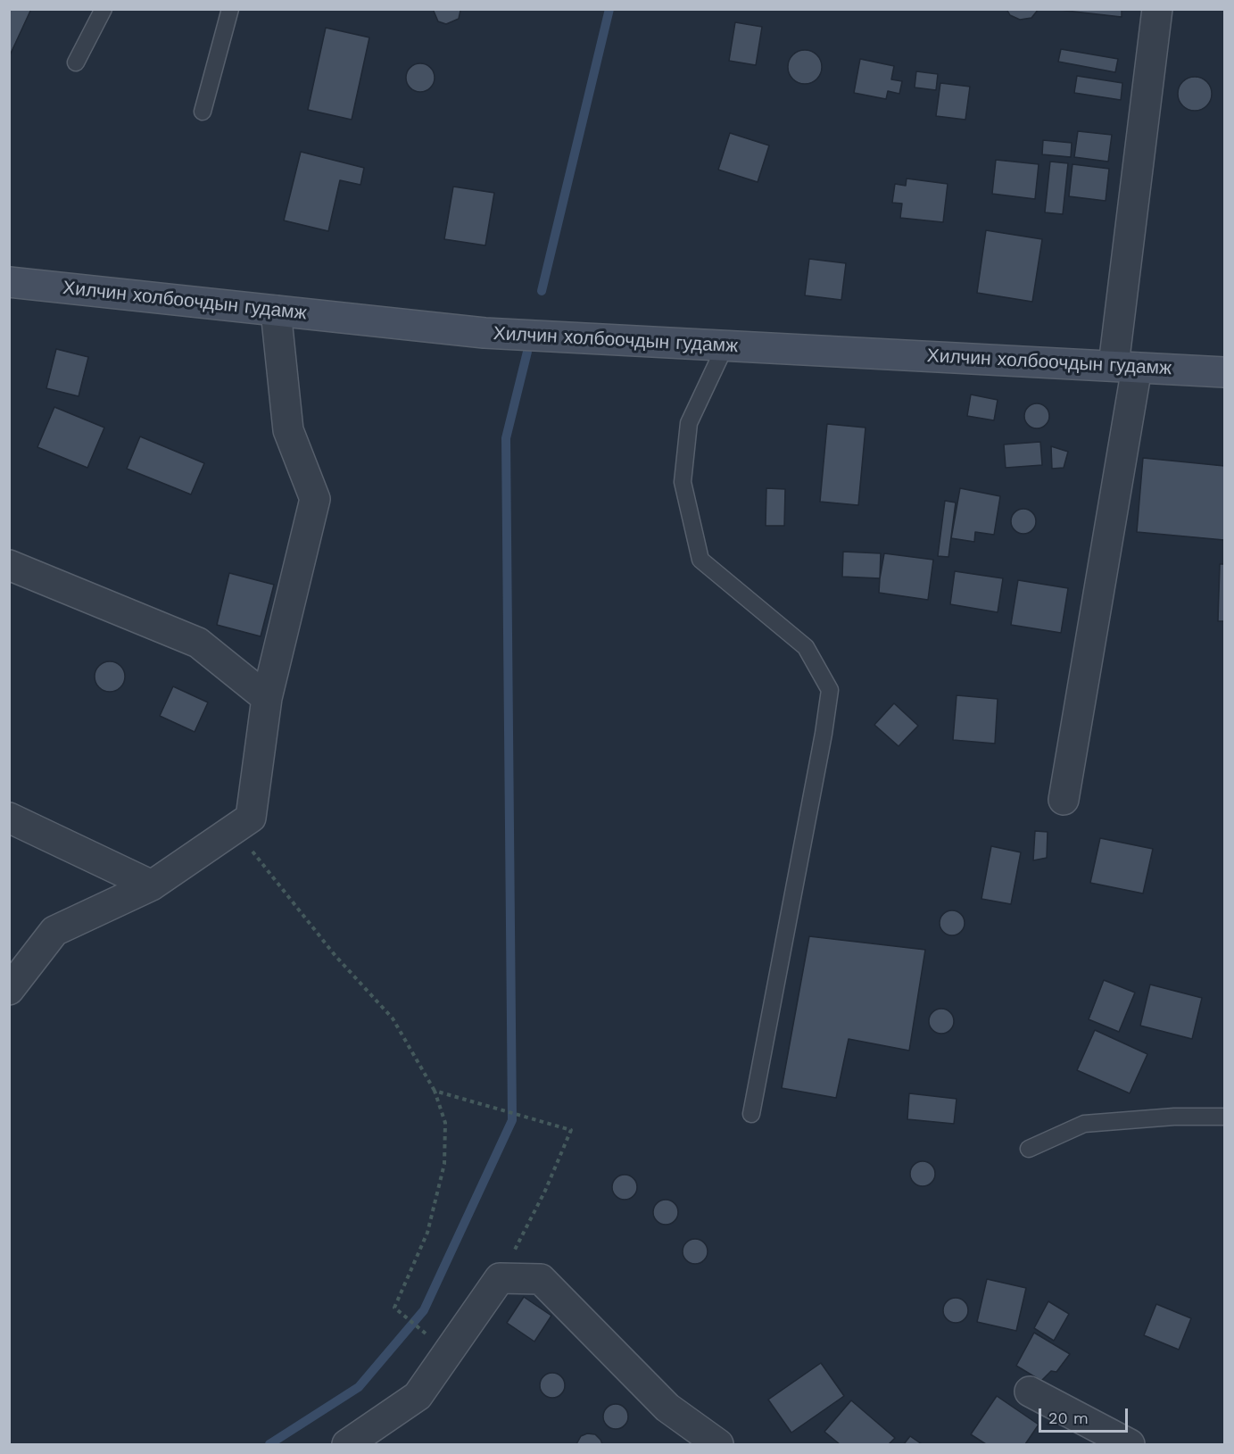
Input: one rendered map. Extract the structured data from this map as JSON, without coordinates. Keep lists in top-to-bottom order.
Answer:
{
  "streets": {
    "main road": ["Хилчин холбоочдын гудамж"]
  },
  "scale_bar": "20 m"
}
